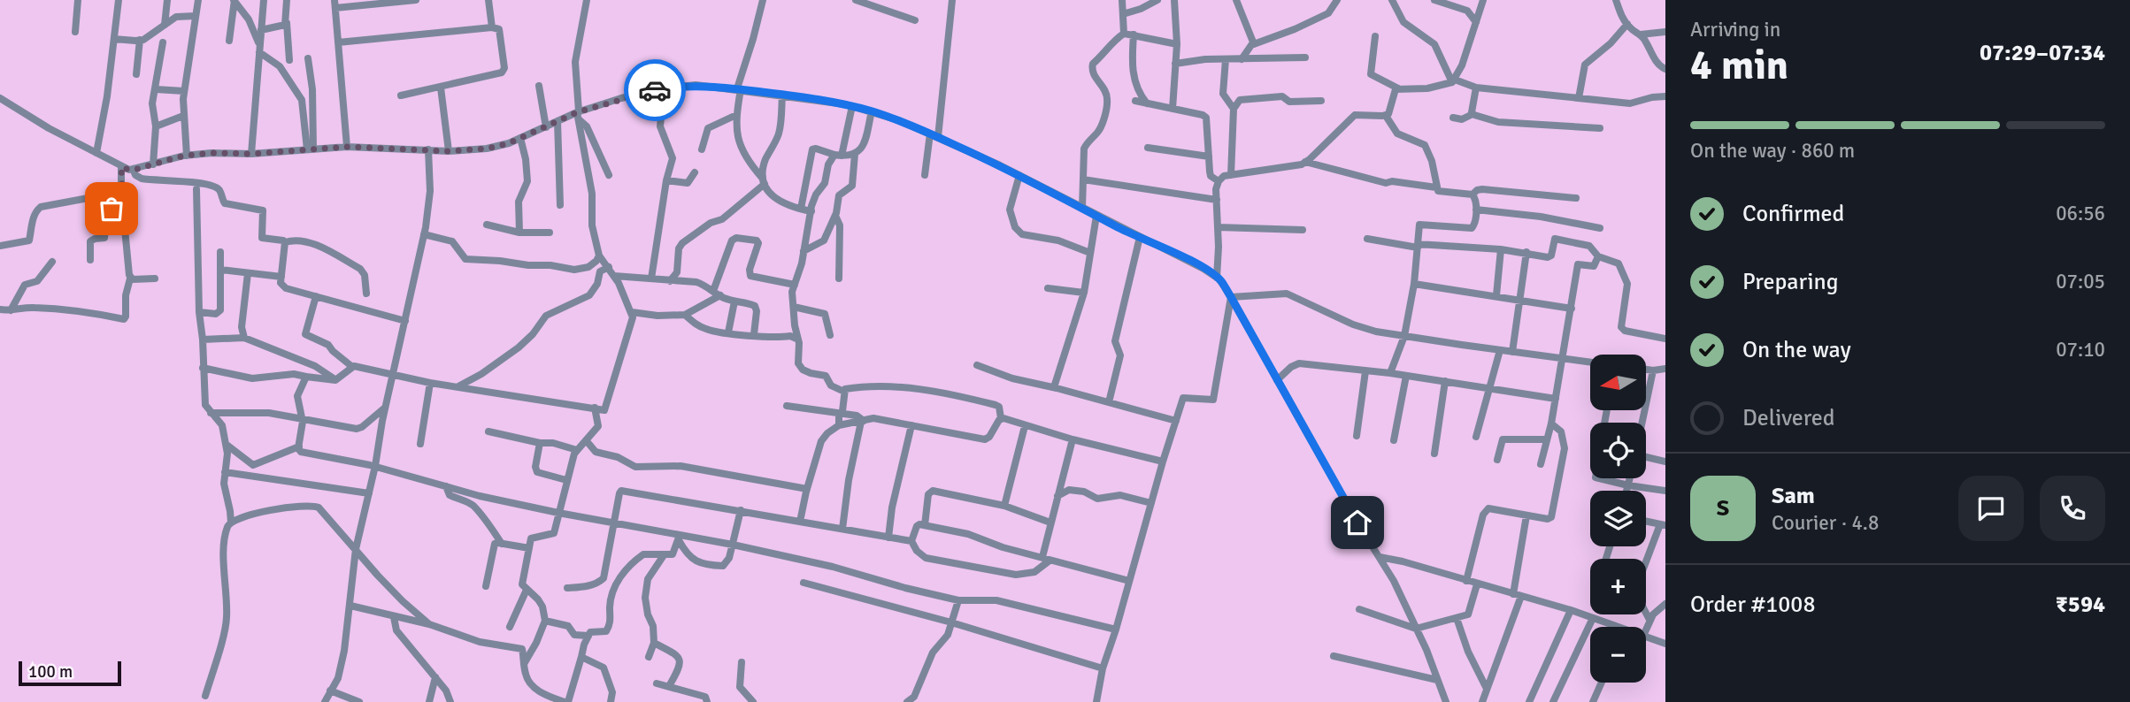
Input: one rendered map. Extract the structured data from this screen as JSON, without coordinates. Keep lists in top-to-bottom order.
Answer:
{
  "scale_bar": "100 m",
  "north": "left",
  "page": {
    "heading": ["4 min", "Arriving in", "07:29–07:34"],
    "panel": [
      "Sam",
      "Courier · 4.8",
      "Order #1008",
      "₹594"
    ],
    "bar": "On the way · 860 m",
    "list": [
      ["Confirmed", "06:56"],
      ["Preparing", "07:05"],
      ["On the way", "07:10"],
      "Delivered"
    ],
    "map_buttons": ["+", "−"],
    "round": "S",
    "scale": "100 m"
  }
}
